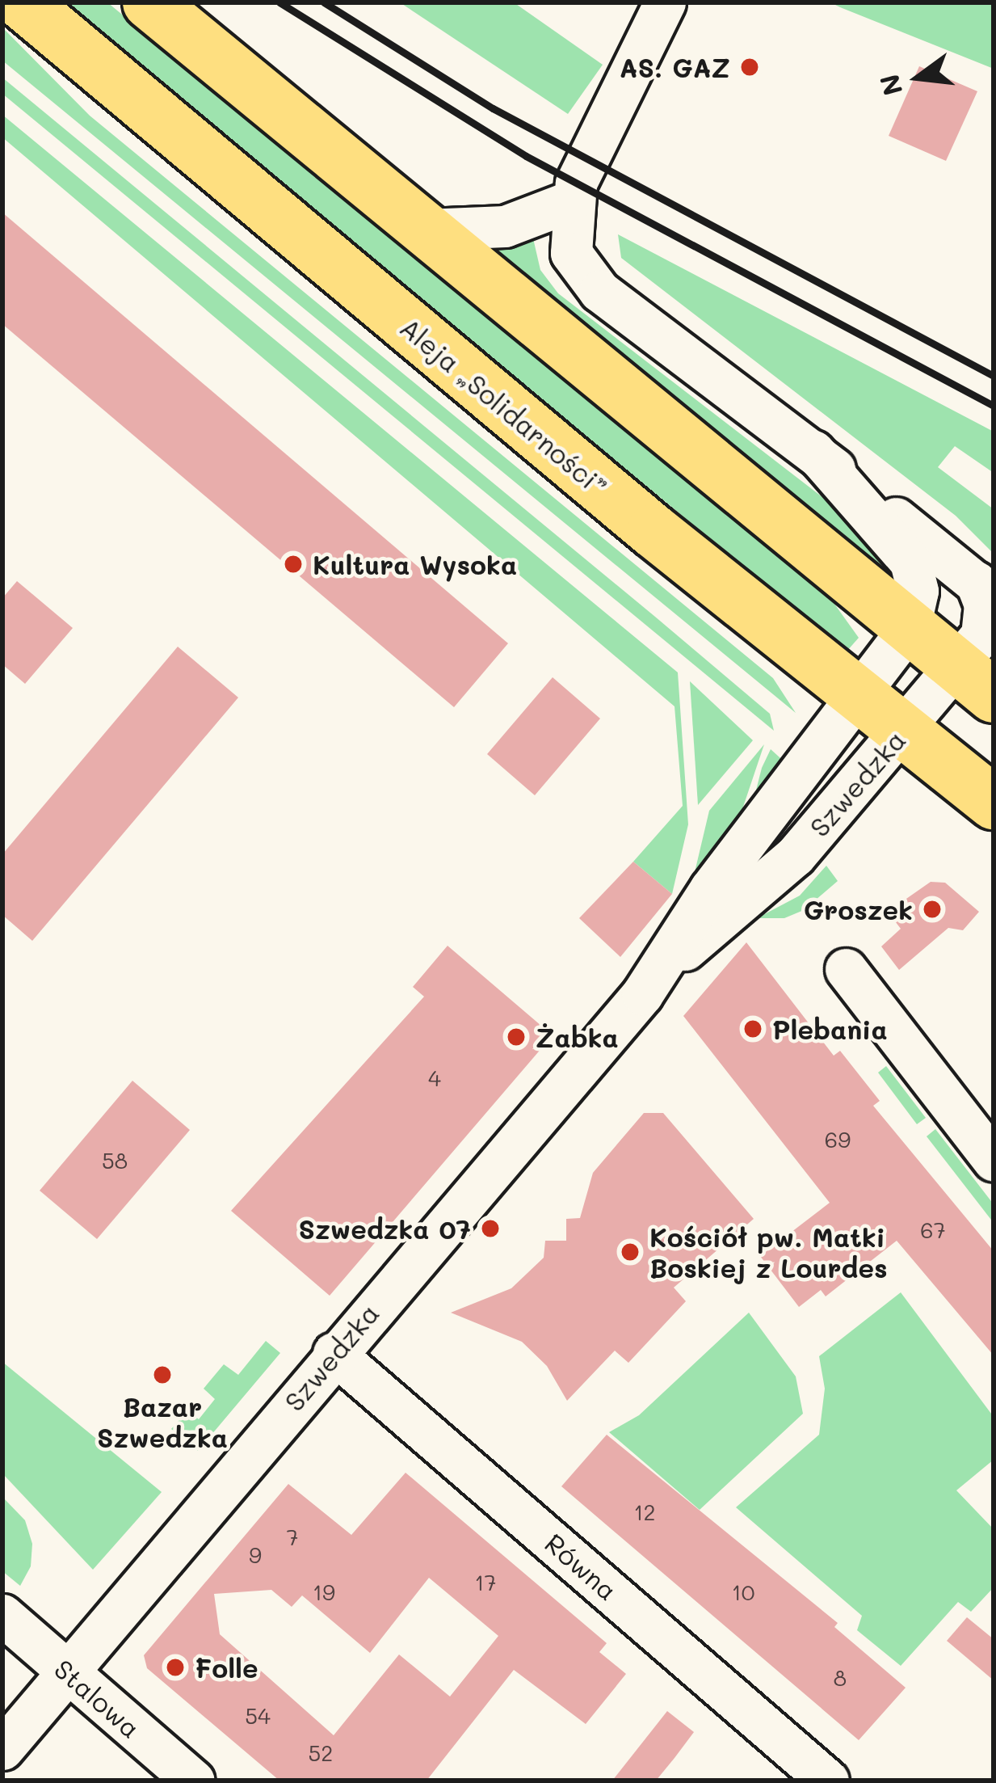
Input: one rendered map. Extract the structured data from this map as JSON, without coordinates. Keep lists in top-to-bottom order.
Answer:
{
  "streets": {
    "main road": ["Aleja „Solidarności”"],
    "street": ["Szwedzka", "Równa", "Stalowa"]
  },
  "crossings": [
    ["Aleja „Solidarności”", "Szwedzka"],
    ["Szwedzka", "Równa"],
    ["Szwedzka", "Stalowa"]
  ],
  "places": [
    "AS. GAZ",
    "Kultura Wysoka",
    "Groszek",
    "Plebania",
    "Żabka",
    "Szwedzka 07",
    "Kościół pw. Matki Boskiej z Lourdes",
    "Bazar Szwedzka",
    "Folle"
  ],
  "house_numbers": [
    "4",
    "69",
    "58",
    "67",
    "12",
    "7",
    "9",
    "17",
    "19",
    "10",
    "8",
    "54",
    "52"
  ],
  "north": "left"
}
